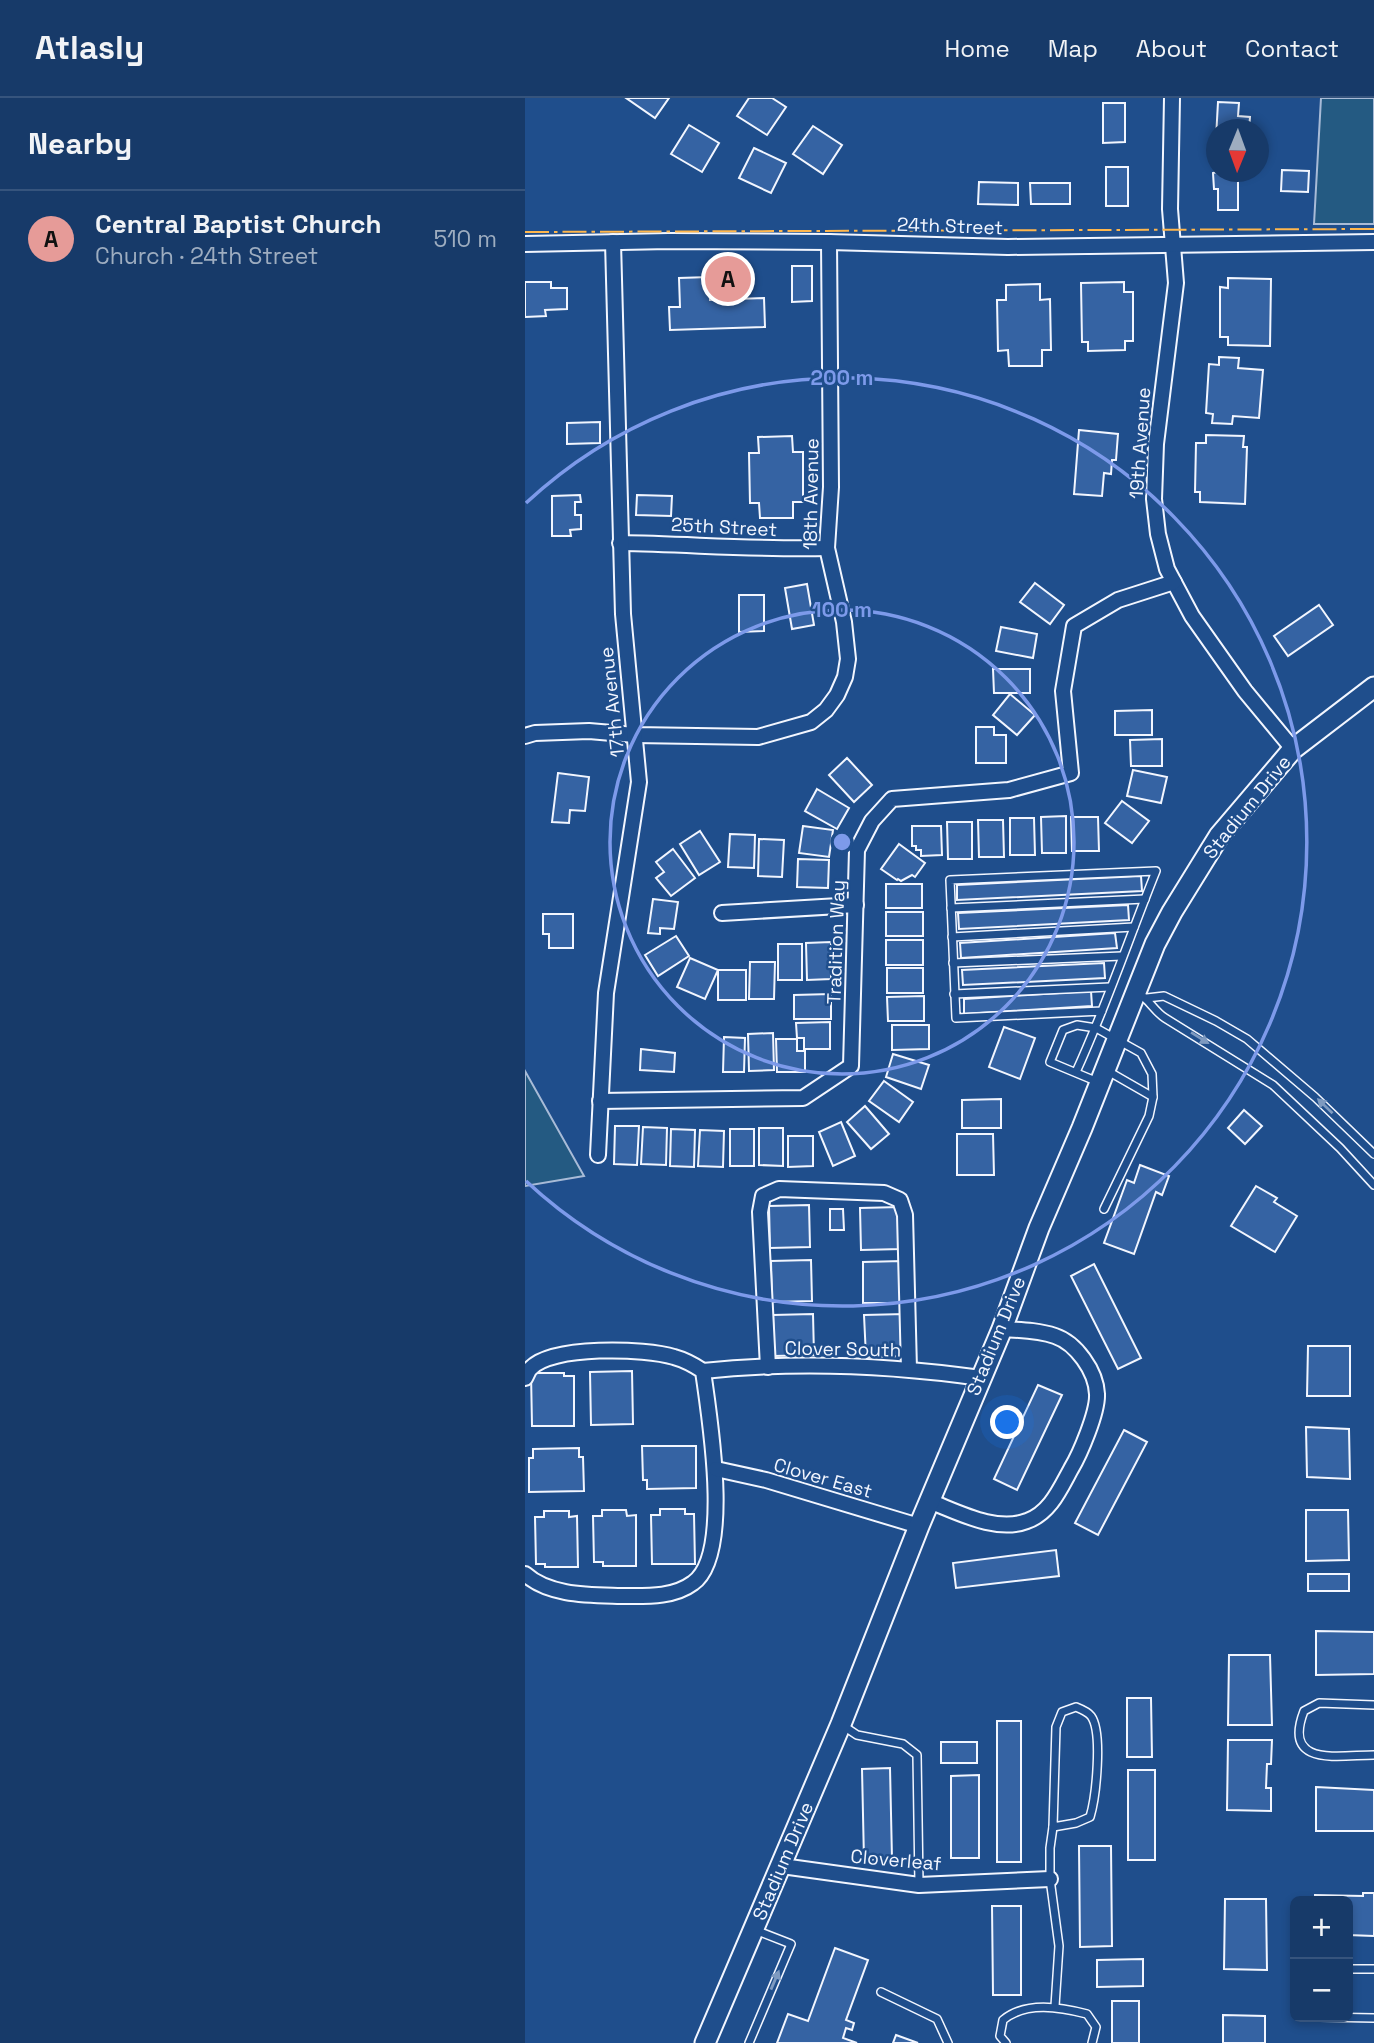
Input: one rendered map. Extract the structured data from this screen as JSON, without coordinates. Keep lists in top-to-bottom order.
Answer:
{
  "streets": {
    "street": [
      "24th Street",
      "19th Avenue",
      "18th Avenue",
      "25th Street",
      "17th Avenue",
      "Stadium Drive",
      "Tradition Way",
      "Clover South",
      "Clover East",
      "Cloverleaf"
    ]
  },
  "crossings": [
    ["24th Street", "19th Avenue"],
    ["24th Street", "18th Avenue"],
    ["24th Street", "17th Avenue"],
    ["19th Avenue", "Stadium Drive"],
    ["19th Avenue", "Tradition Way"],
    ["18th Avenue", "25th Street"],
    ["18th Avenue", "17th Avenue"],
    ["25th Street", "17th Avenue"],
    ["17th Avenue", "Tradition Way"],
    ["Stadium Drive", "Clover South"],
    ["Stadium Drive", "Clover East"],
    ["Stadium Drive", "Cloverleaf"]
  ],
  "north": "bottom",
  "page": {
    "header": "Atlasly",
    "nav": [
      "Home",
      "Map",
      "About",
      "Contact"
    ],
    "heading": "Nearby",
    "list": [
      {
        "mark": "A",
        "name": "Central Baptist Church",
        "note": "Church · 24th Street",
        "value": "510 m"
      }
    ],
    "pins": "A",
    "map_buttons": ["+", "−"]
  },
  "rings": ["200 m", "100 m"]
}
